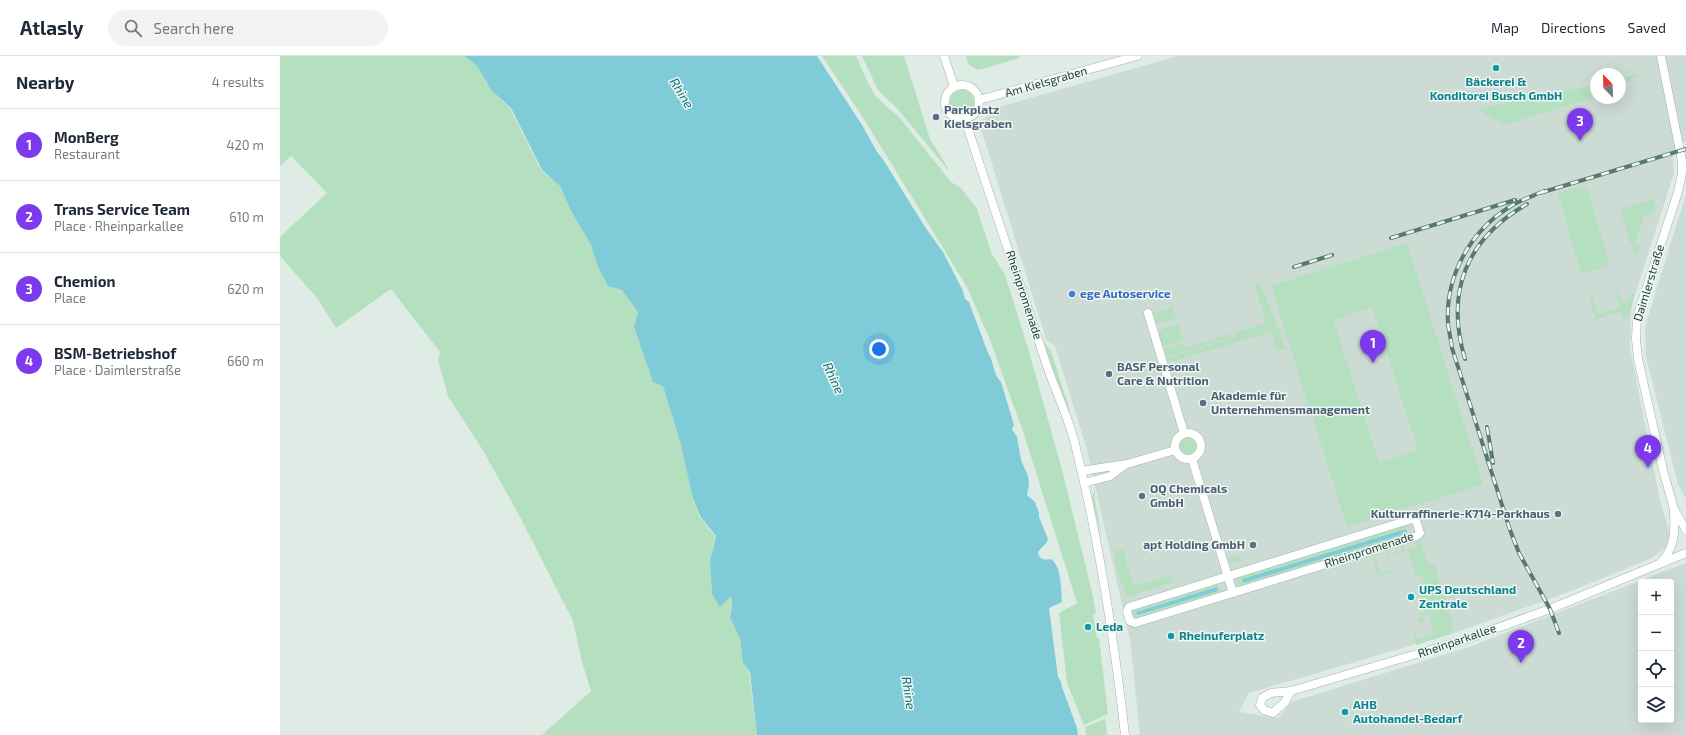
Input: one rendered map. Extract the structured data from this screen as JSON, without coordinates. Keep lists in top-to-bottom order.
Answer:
{
  "streets": {
    "street": [
      "Am Kielsgraben",
      "Daimlerstraße",
      "Rheinpromenade",
      "Rheinparkallee"
    ]
  },
  "crossings": [
    ["Am Kielsgraben", "Rheinpromenade"],
    ["Daimlerstraße", "Rheinparkallee"]
  ],
  "water": ["Rhine"],
  "places": [
    "Bäckerei & Konditorei Busch GmbH",
    "Parkplatz Kielsgraben",
    "ege Autoservice",
    "BASF Personal Care & Nutrition",
    "Akademie für Unternehmensmanagement",
    "OQ Chemicals GmbH",
    "Kulturraffinerie-K714-Parkhaus",
    "apt Holding GmbH",
    "UPS Deutschland Zentrale",
    "Leda",
    "Rheinuferplatz",
    "AHB Autohandel-Bedarf"
  ],
  "north": "top left",
  "page": {
    "header": "Atlasly",
    "search": "Search here",
    "nav": ["Map", "Directions", "Saved"],
    "heading": ["Nearby", "4 results"],
    "list": [
      {
        "mark": "1",
        "name": "MonBerg",
        "note": "Restaurant",
        "value": "420 m"
      },
      {
        "mark": "2",
        "name": "Trans Service Team",
        "note": "Place · Rheinparkallee",
        "value": "610 m"
      },
      {
        "mark": "3",
        "name": "Chemion",
        "note": "Place",
        "value": "620 m"
      },
      {
        "mark": "4",
        "name": "BSM-Betriebshof",
        "note": "Place · Daimlerstraße",
        "value": "660 m"
      }
    ],
    "pins": [
      "3",
      "1",
      "4",
      "2"
    ],
    "map_buttons": ["+", "−"]
  }
}
